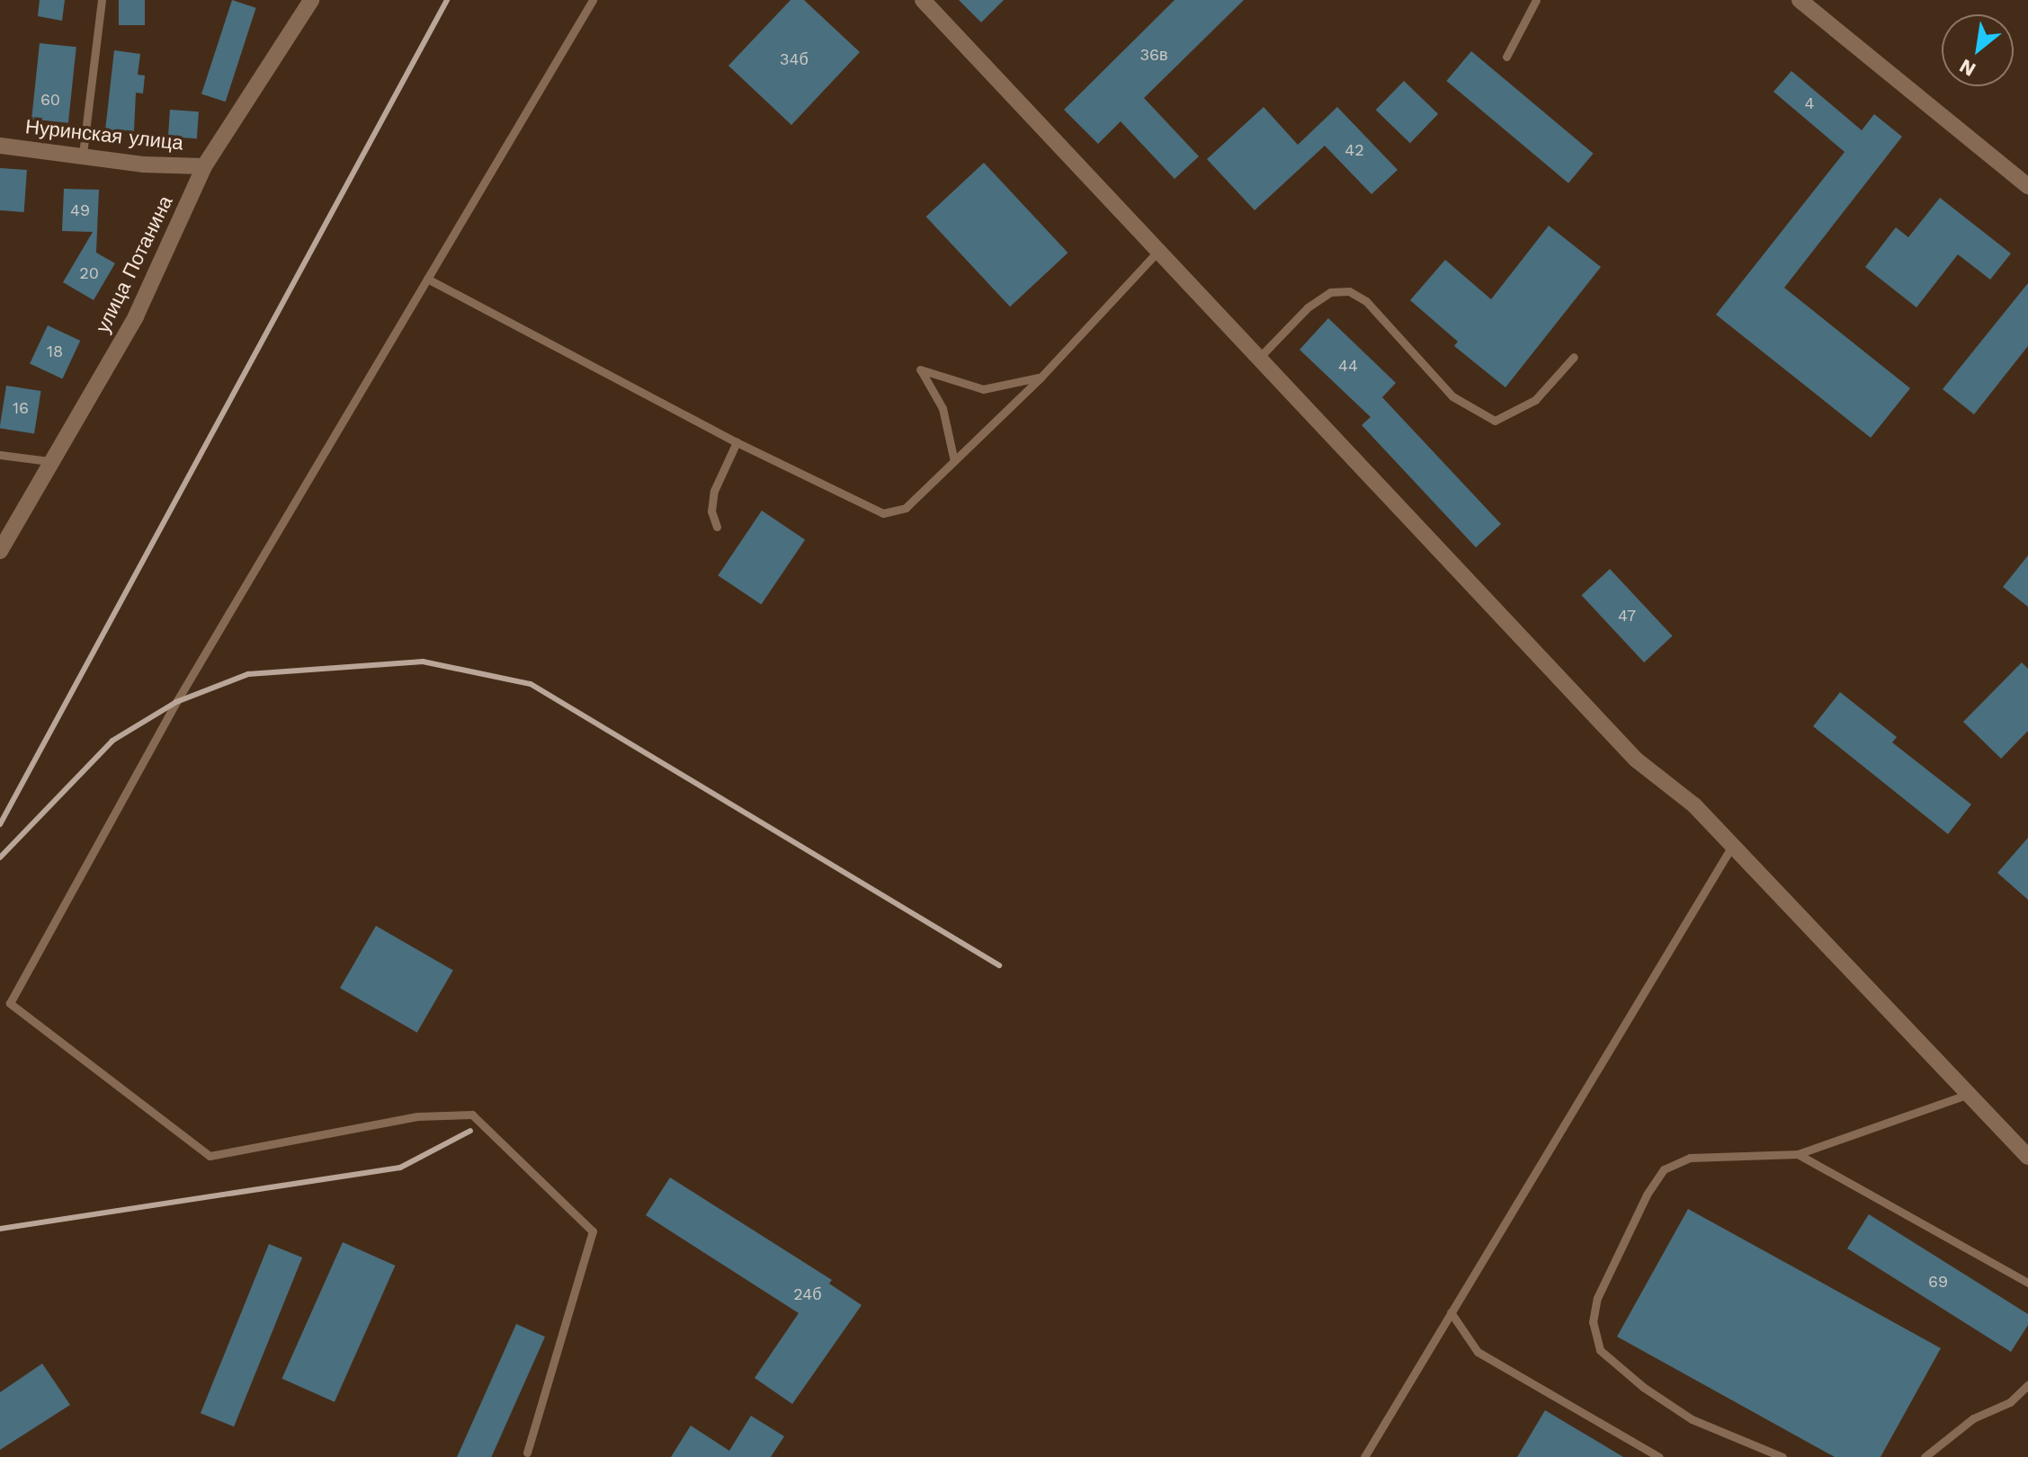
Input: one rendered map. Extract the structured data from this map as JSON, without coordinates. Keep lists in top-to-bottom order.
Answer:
{
  "streets": {
    "street": ["Нуринская улица", "улица Потанина"]
  },
  "crossings": [
    ["Нуринская улица", "улица Потанина"]
  ],
  "house_numbers": [
    "36в",
    "34б",
    "60",
    "4",
    "42",
    "49",
    "20",
    "18",
    "44",
    "16",
    "47",
    "69",
    "24б"
  ],
  "north": "bottom left"
}
